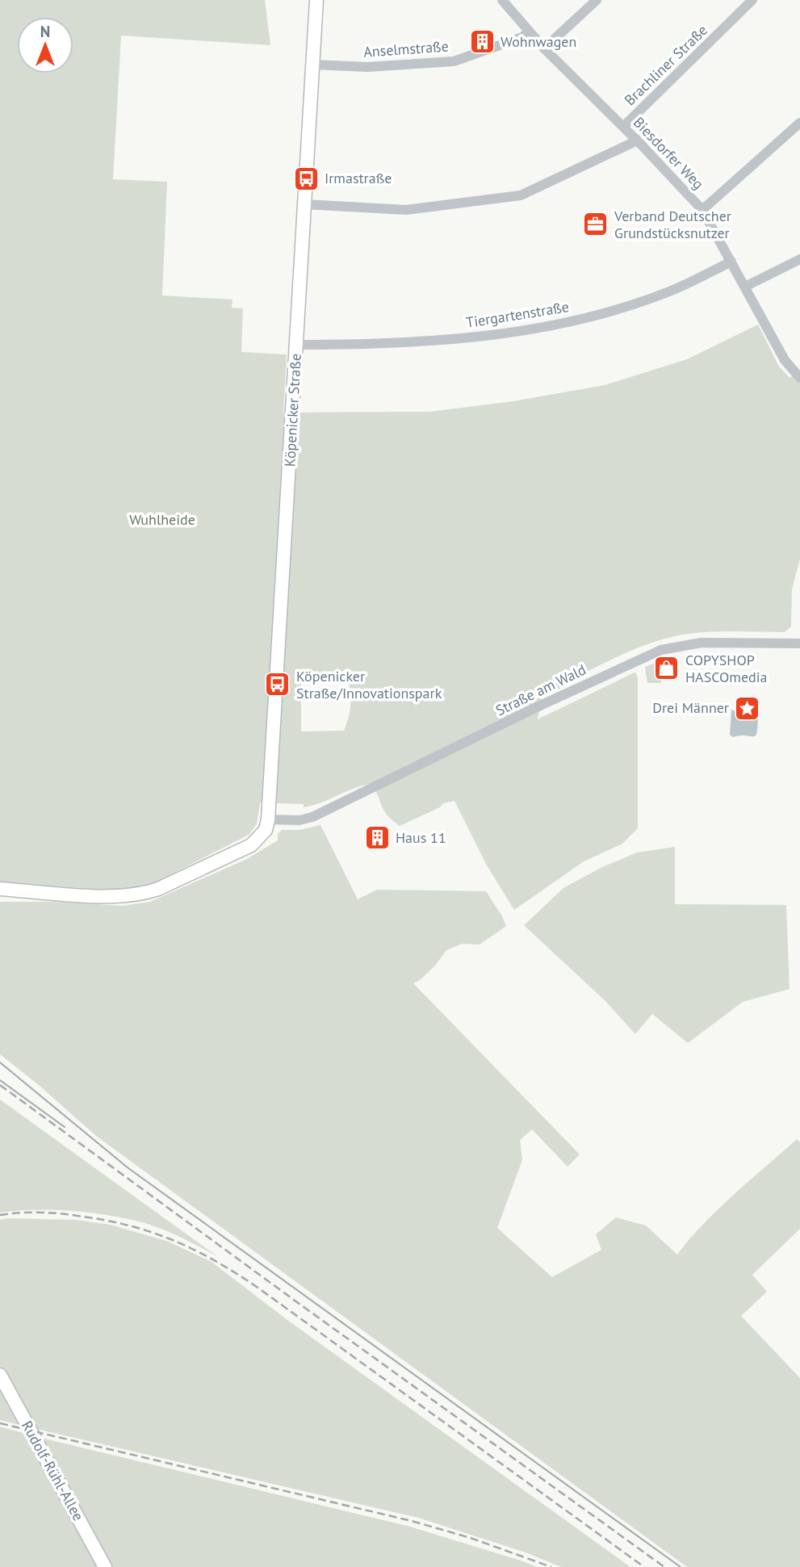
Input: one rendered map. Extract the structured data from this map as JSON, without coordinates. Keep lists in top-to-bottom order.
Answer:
{
  "streets": {
    "main road": ["Köpenicker Straße", "Rudolf-Rühl-Allee"],
    "street": [
      "Anselmstraße",
      "Brachliner Straße",
      "Biesdorfer Weg",
      "Tiergartenstraße",
      "Straße am Wald"
    ]
  },
  "crossings": [
    ["Anselmstraße", "Biesdorfer Weg"],
    ["Anselmstraße", "Köpenicker Straße"],
    ["Brachliner Straße", "Biesdorfer Weg"],
    ["Biesdorfer Weg", "Tiergartenstraße"],
    ["Tiergartenstraße", "Köpenicker Straße"],
    ["Köpenicker Straße", "Straße am Wald"]
  ],
  "parks": ["Wuhlheide"],
  "places": {
    "building": ["Wohnwagen", "Haus 11"],
    "bus stop": ["Irmastraße", "Köpenicker Straße/Innovationspark"],
    "office": ["Verband Deutscher Grundstücksnutzer"],
    "shop": ["COPYSHOP HASCOmedia"],
    "place": ["Drei Männer"]
  },
  "north": "top"
}
